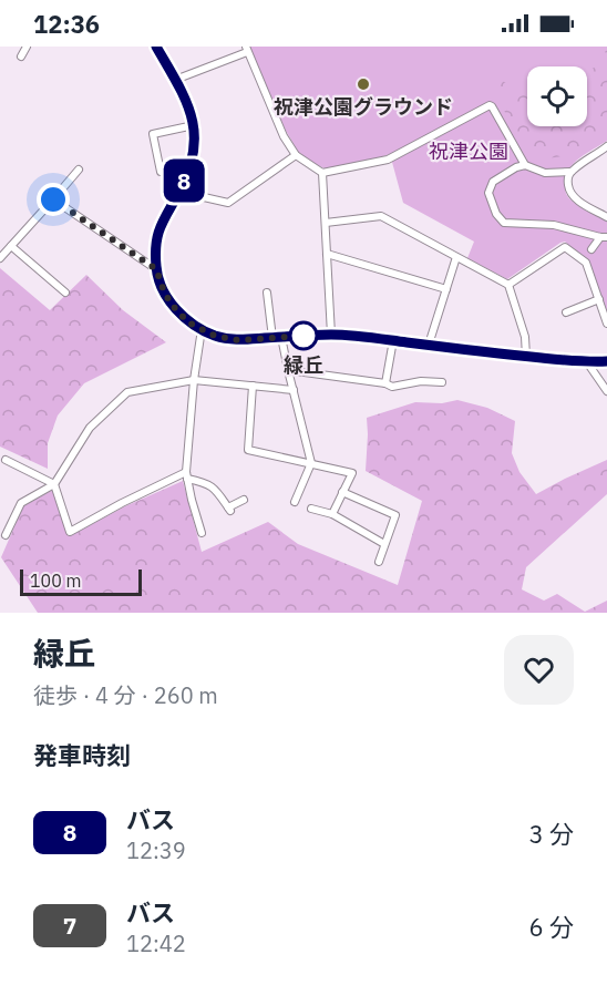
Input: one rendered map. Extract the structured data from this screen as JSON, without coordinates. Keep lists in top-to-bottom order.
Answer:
{
  "parks": ["祝津公園"],
  "places": ["祝津公園グラウンド", "緑丘"],
  "lines": ["bus line 8"],
  "scale_bar": "100 m",
  "page": {
    "status": "12:36",
    "on_map": "8",
    "scale": "100 m",
    "heading": [
      ["緑丘", "徒歩 · 4 分 · 260 m"],
      "発車時刻"
    ],
    "list": [
      {
        "mark": "8",
        "name": "バス",
        "note": "12:39",
        "value": "3 分"
      },
      {
        "mark": "7",
        "name": "バス",
        "note": "12:42",
        "value": "6 分"
      }
    ]
  }
}
